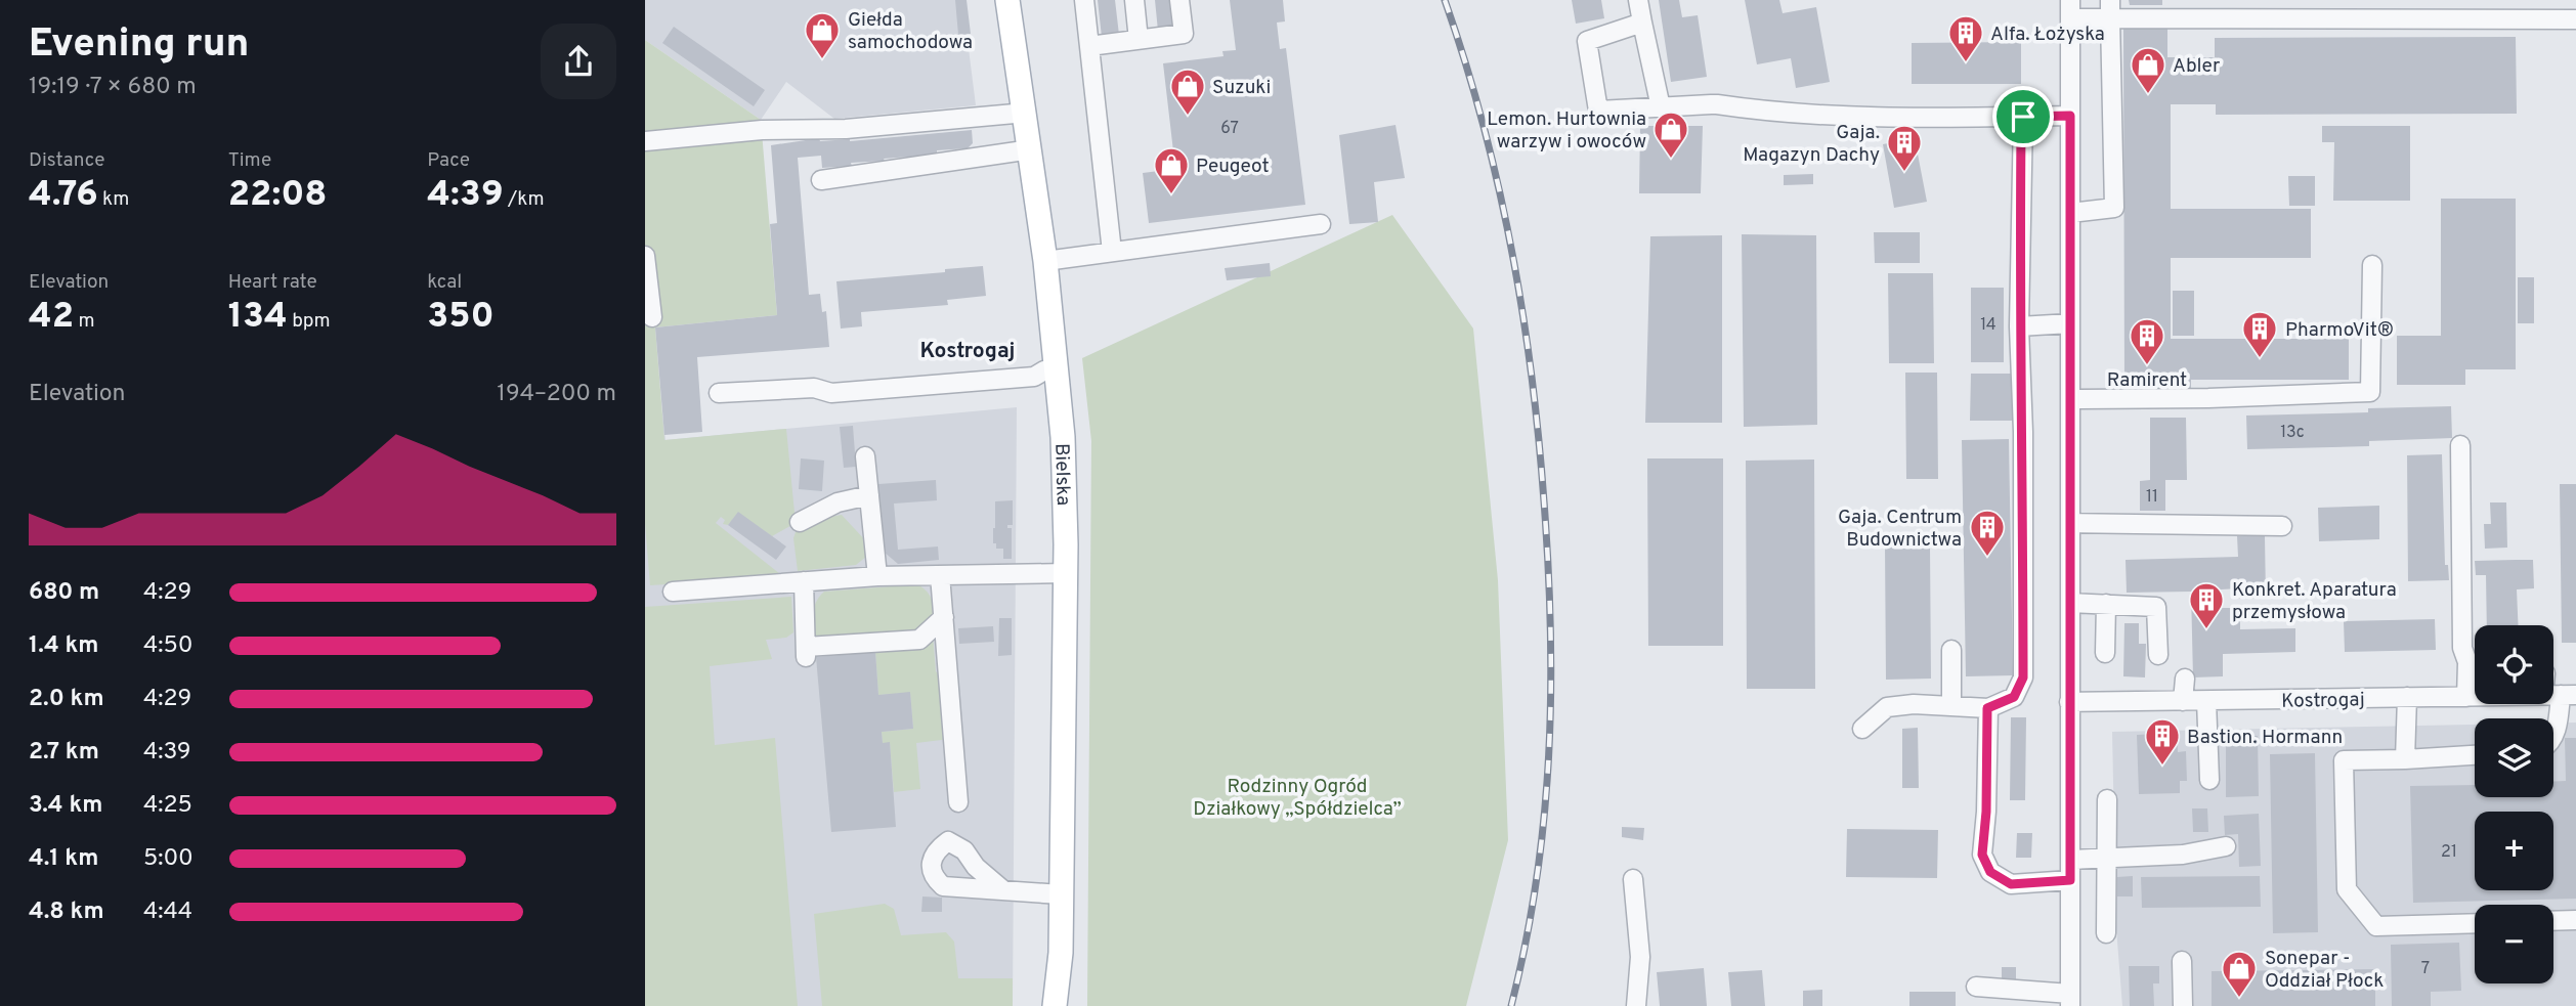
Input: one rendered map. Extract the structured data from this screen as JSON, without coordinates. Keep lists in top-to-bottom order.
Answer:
{
  "streets": {
    "main road": ["Bielska"],
    "street": ["Kostrogaj"]
  },
  "districts": ["Kostrogaj"],
  "parks": ["Rodzinny Ogród Działkowy „Spółdzielca”"],
  "places": {
    "shop": [
      "Giełda samochodowa",
      "Abler",
      "Suzuki",
      "Lemon. Hurtownia warzyw i owoców",
      "Peugeot",
      "Sonepar - Oddział Płock"
    ],
    "building": [
      "Alfa. Łożyska",
      "Gaja. Magazyn Dachy",
      "PharmoVit®",
      "Ramirent",
      "Gaja. Centrum Budownictwa",
      "Konkret. Aparatura przemysłowa",
      "Bastion. Hormann"
    ]
  },
  "house_numbers": [
    "67",
    "14",
    "13c",
    "11",
    "21",
    "7"
  ],
  "page": {
    "heading": ["Evening run", "19:19 · 7 × 680 m"],
    "stats": [
      ["Distance", "4.76 km"],
      ["Time", "22:08"],
      ["Pace", "4:39 /km"],
      ["Elevation", "42 m"],
      ["Heart rate", "134 bpm"],
      ["kcal", "350"]
    ],
    "chart": ["Elevation", "194–200 m"],
    "list": [
      {
        "name": "680 m",
        "note": "4:29"
      },
      {
        "name": "1.4 km",
        "note": "4:50"
      },
      {
        "name": "2.0 km",
        "note": "4:29"
      },
      {
        "name": "2.7 km",
        "note": "4:39"
      },
      {
        "name": "3.4 km",
        "note": "4:25"
      },
      {
        "name": "4.1 km",
        "note": "5:00"
      },
      {
        "name": "4.8 km",
        "note": "4:44"
      }
    ],
    "map_buttons": ["+", "−"]
  }
}
